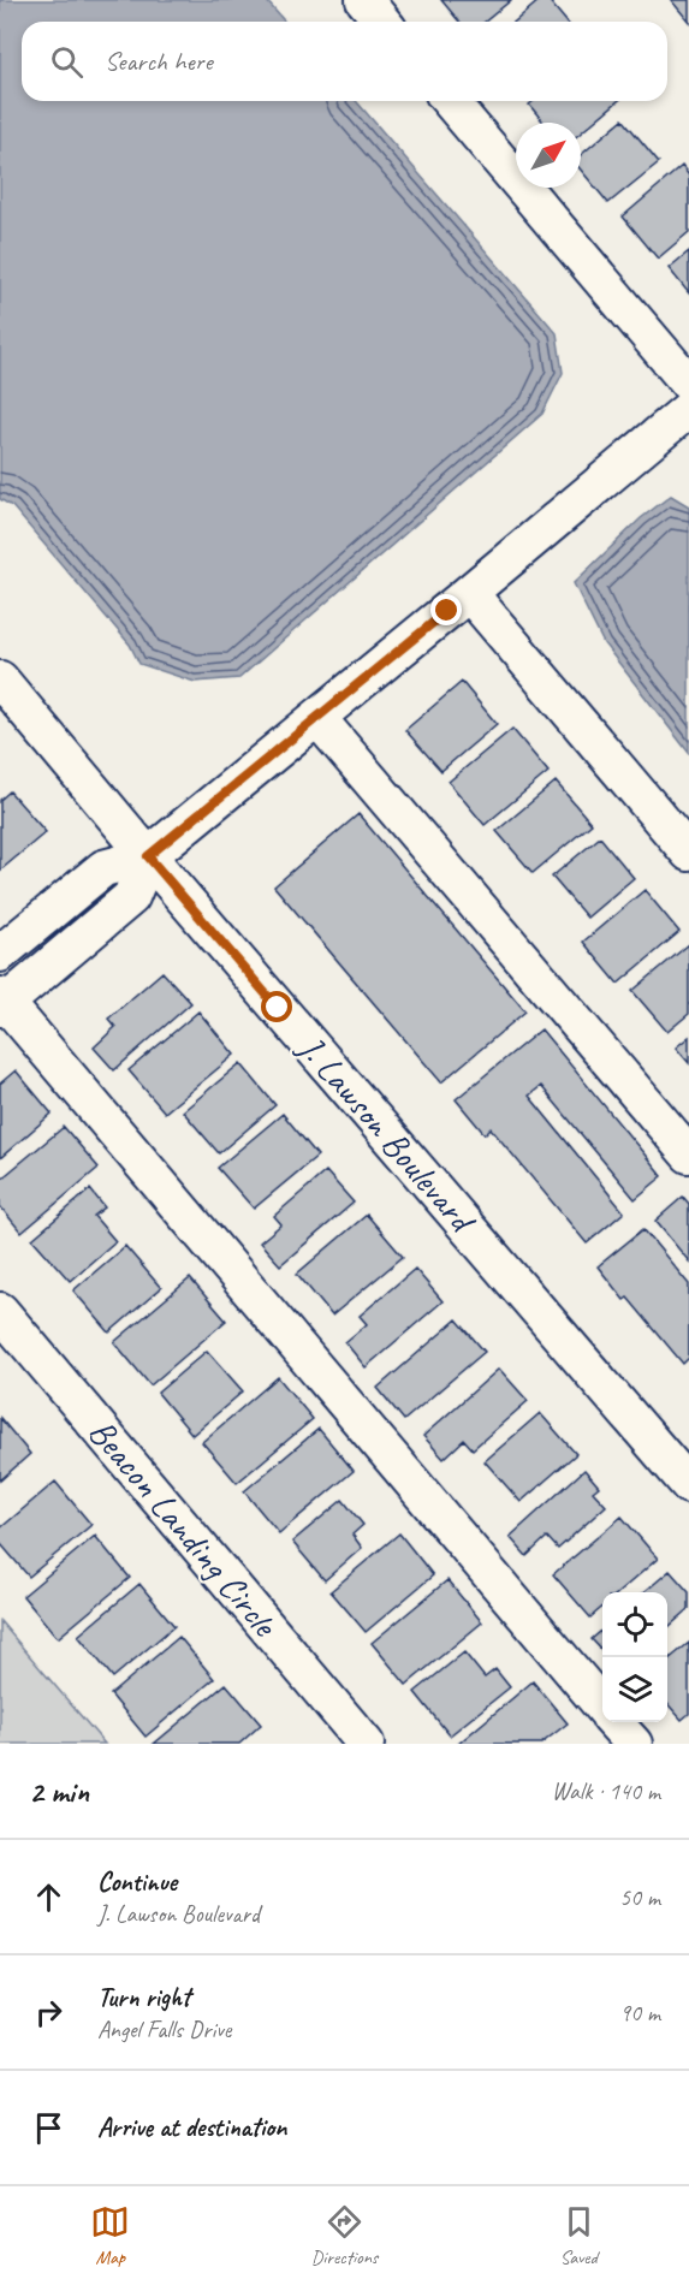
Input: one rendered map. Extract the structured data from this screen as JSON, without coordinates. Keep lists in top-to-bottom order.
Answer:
{
  "streets": {
    "street": ["J. Lawson Boulevard", "Beacon Landing Circle"]
  },
  "north": "top right",
  "page": {
    "search": "Search here",
    "heading": ["2 min", "Walk · 140 m"],
    "list": [
      ["Continue", "J. Lawson Boulevard", "50 m"],
      ["Turn right", "Angel Falls Drive", "90 m"],
      "Arrive at destination"
    ],
    "nav": ["Map", "Directions", "Saved"]
  }
}
